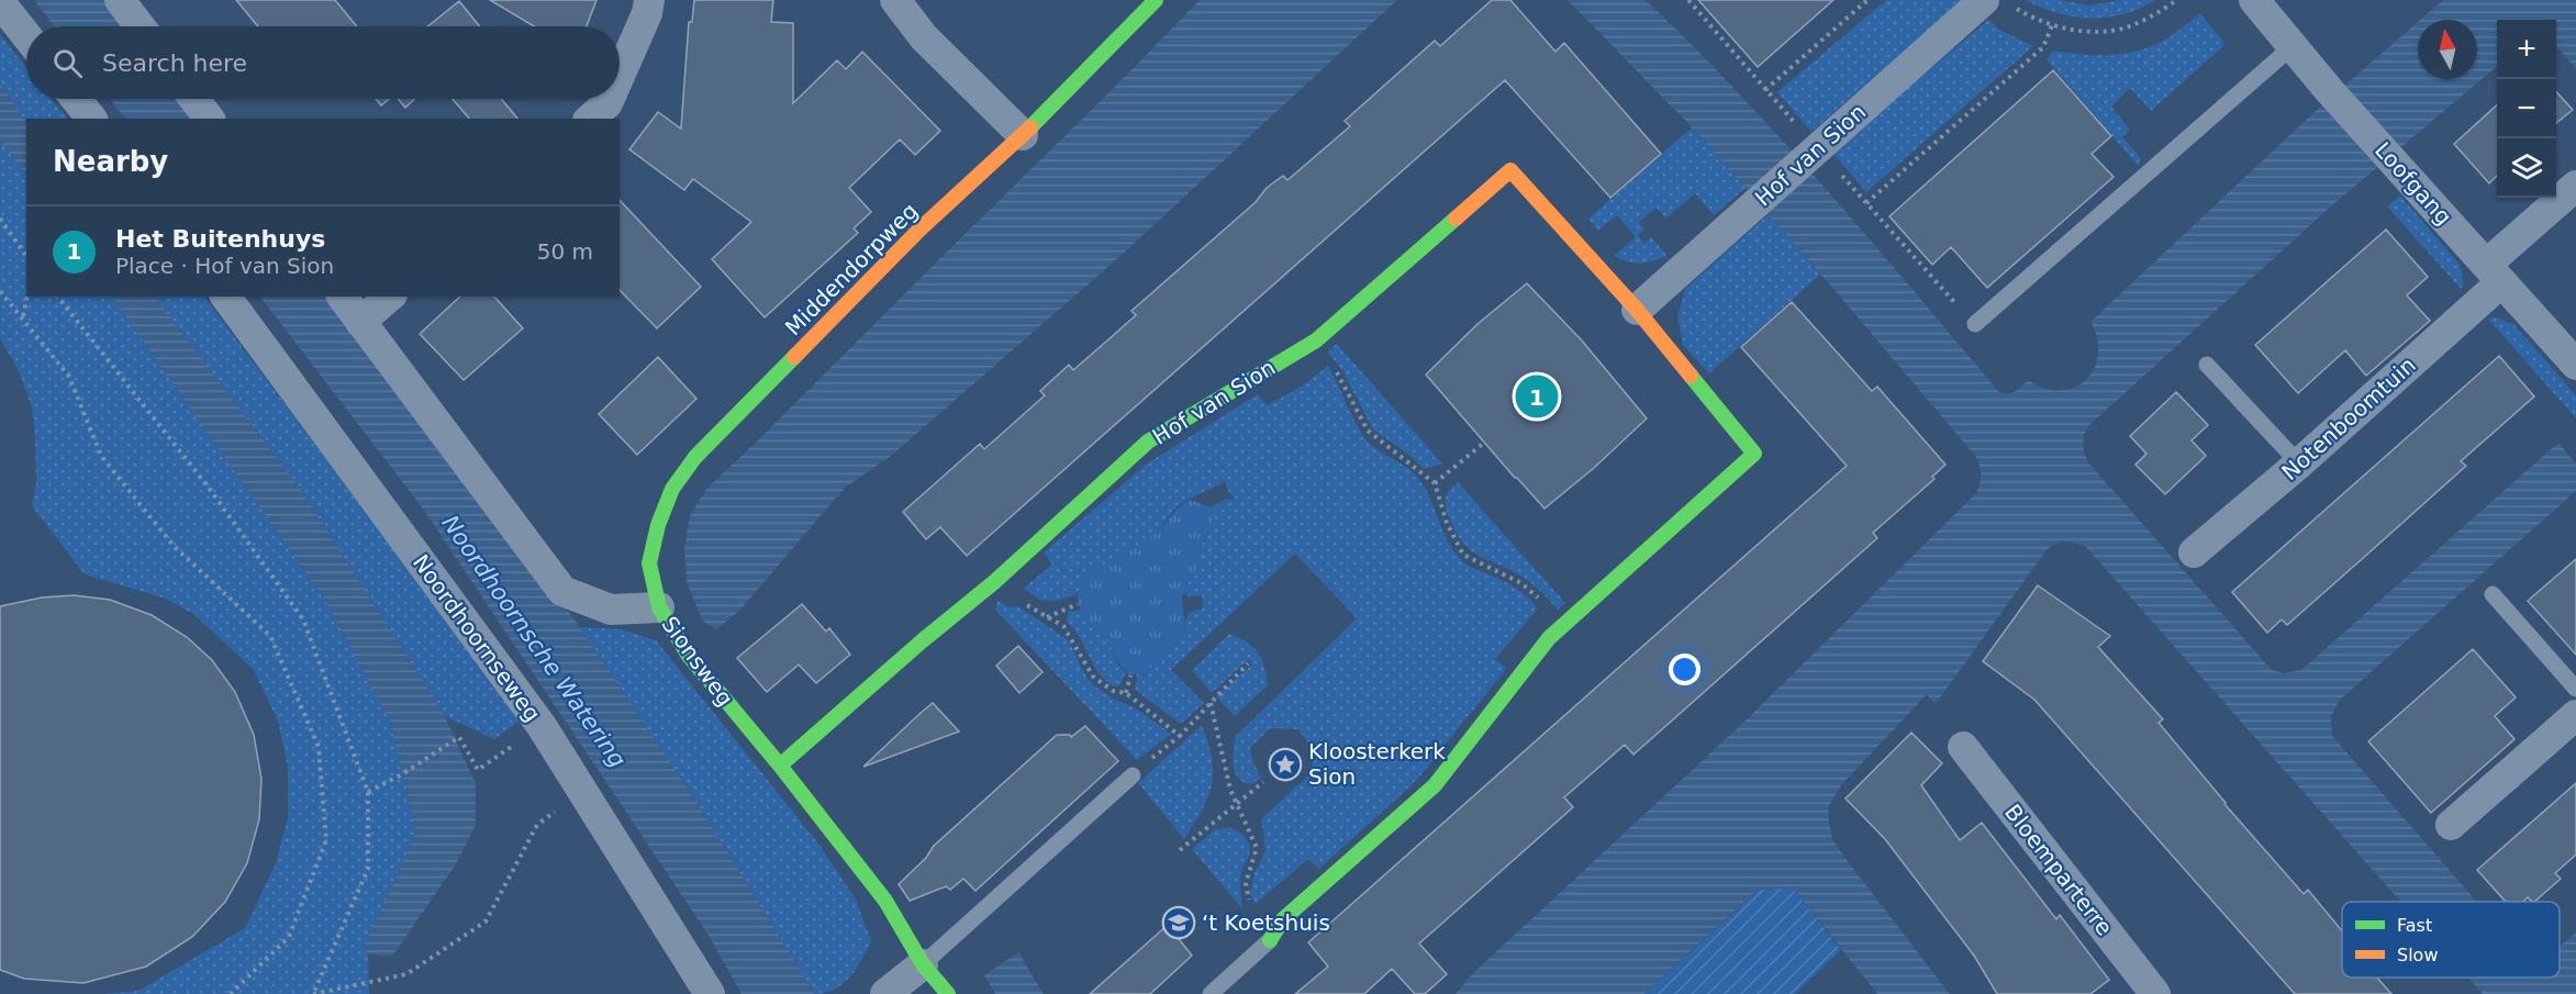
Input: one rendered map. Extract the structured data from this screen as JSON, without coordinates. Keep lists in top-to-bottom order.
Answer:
{
  "streets": {
    "street": [
      "Hof van Sion",
      "Loofgang",
      "Middendorpweg",
      "Notenboomtuin",
      "Noordhoornseweg",
      "Sionsweg",
      "Bloemparterre"
    ]
  },
  "crossings": [
    ["Hof van Sion", "Sionsweg"],
    ["Loofgang", "Notenboomtuin"],
    ["Middendorpweg", "Sionsweg"]
  ],
  "water": ["Noordhoornsche Watering"],
  "places": {
    "place": ["Kloosterkerk Sion"],
    "school or university": ["‘t Koetshuis"]
  },
  "legend": ["Fast", "Slow"],
  "north": "top",
  "page": {
    "map_buttons": ["+", "−"],
    "search": "Search here",
    "heading": "Nearby",
    "list": [
      {
        "mark": "1",
        "name": "Het Buitenhuys",
        "note": "Place · Hof van Sion",
        "value": "50 m"
      }
    ],
    "pins": "1"
  }
}
